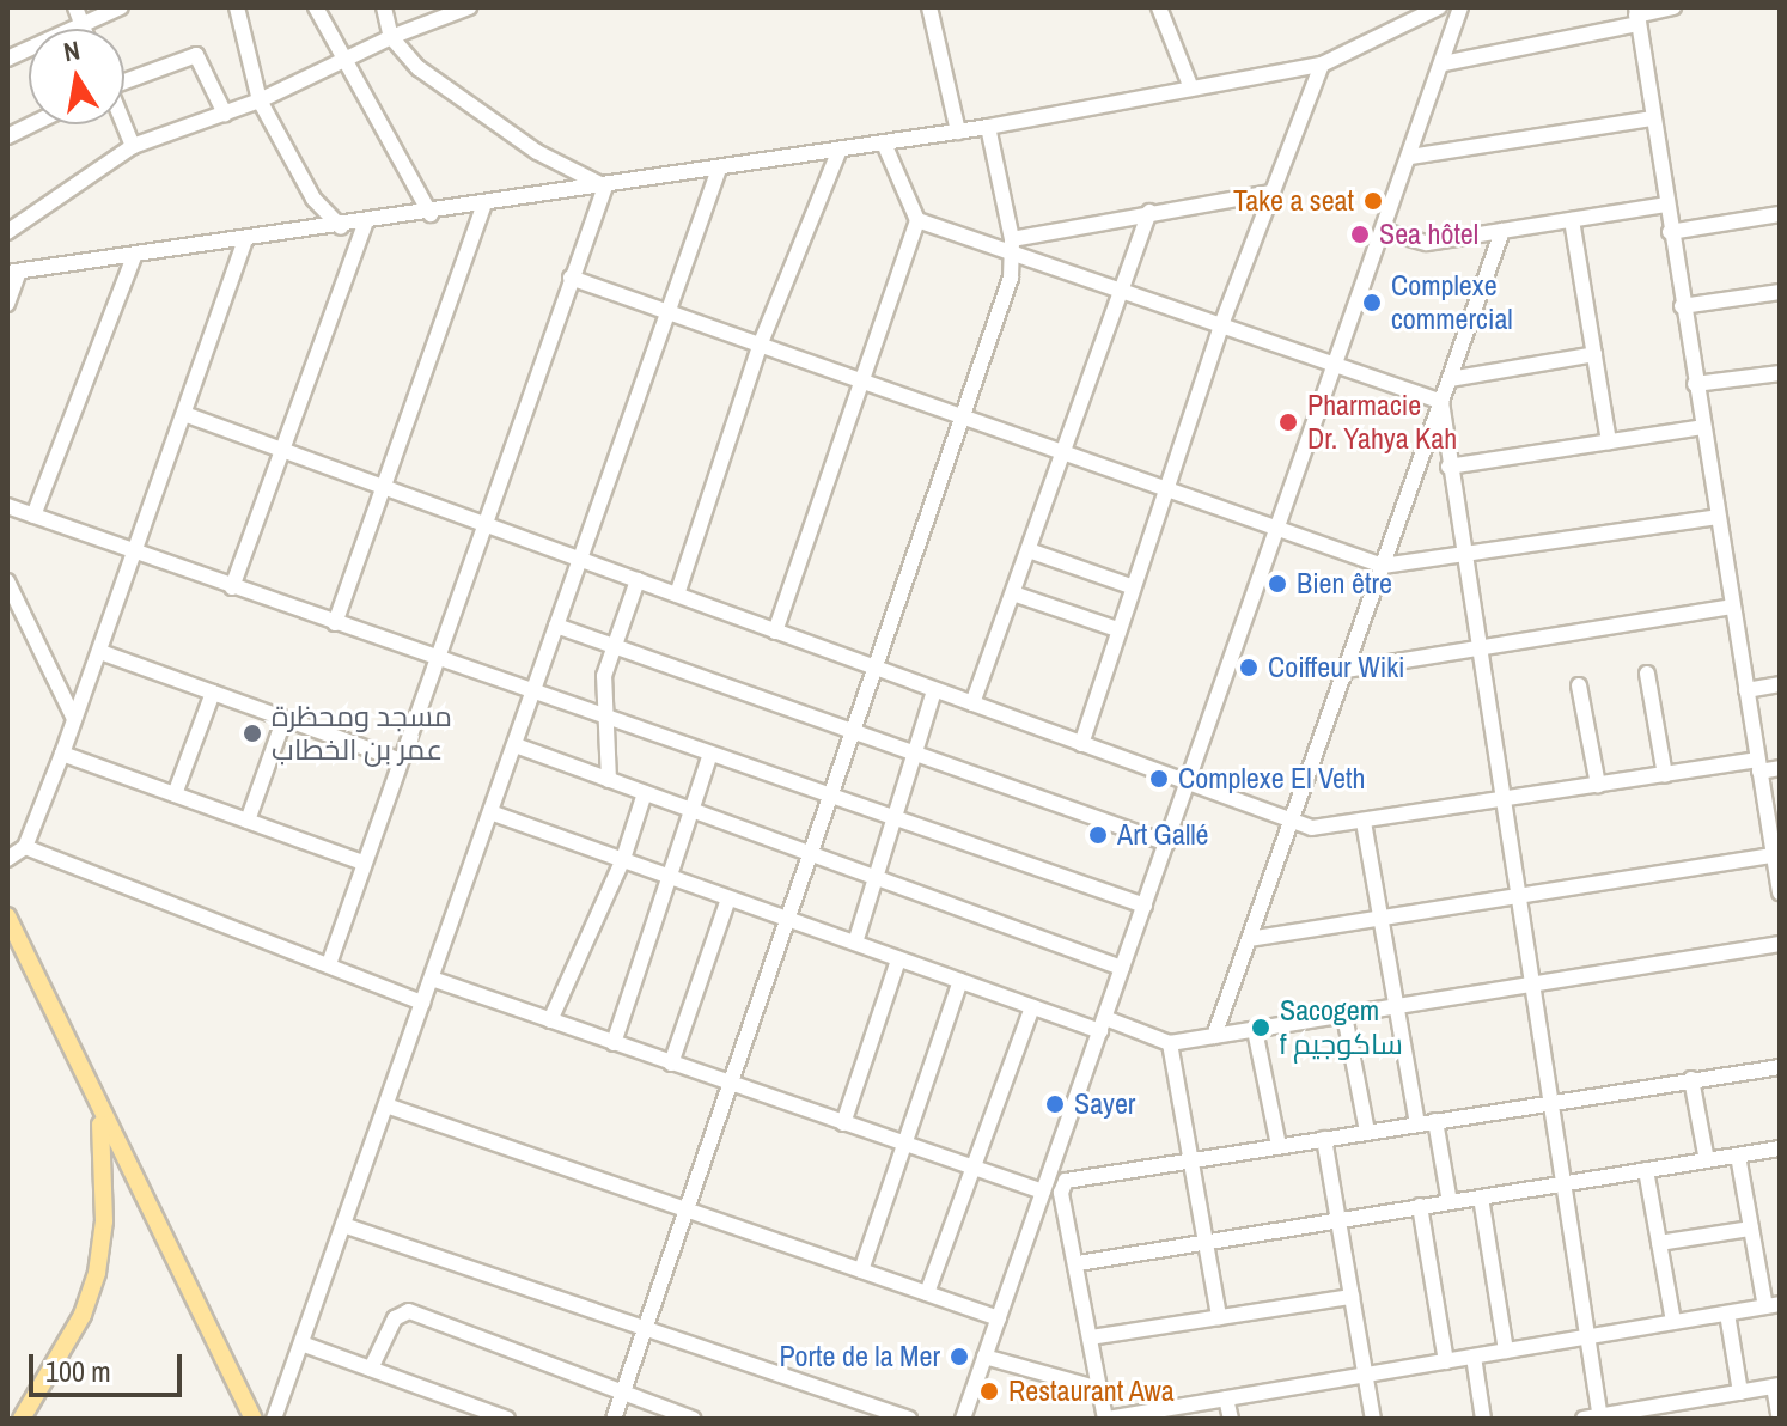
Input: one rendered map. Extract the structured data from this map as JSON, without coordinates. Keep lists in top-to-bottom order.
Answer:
{
  "places": [
    "Take a seat",
    "Sea hôtel",
    "Complexe commercial",
    "Pharmacie Dr. Yahya Kah",
    "Bien être",
    "Coiffeur Wiki",
    "مسجد ومحظرة عمر بن الخطاب",
    "Complexe El Veth",
    "Art Gallé",
    "Sacogem f ساكوجيم",
    "Sayer",
    "Porte de la Mer",
    "Restaurant Awa"
  ],
  "scale_bar": "100 m",
  "north": "top"
}
